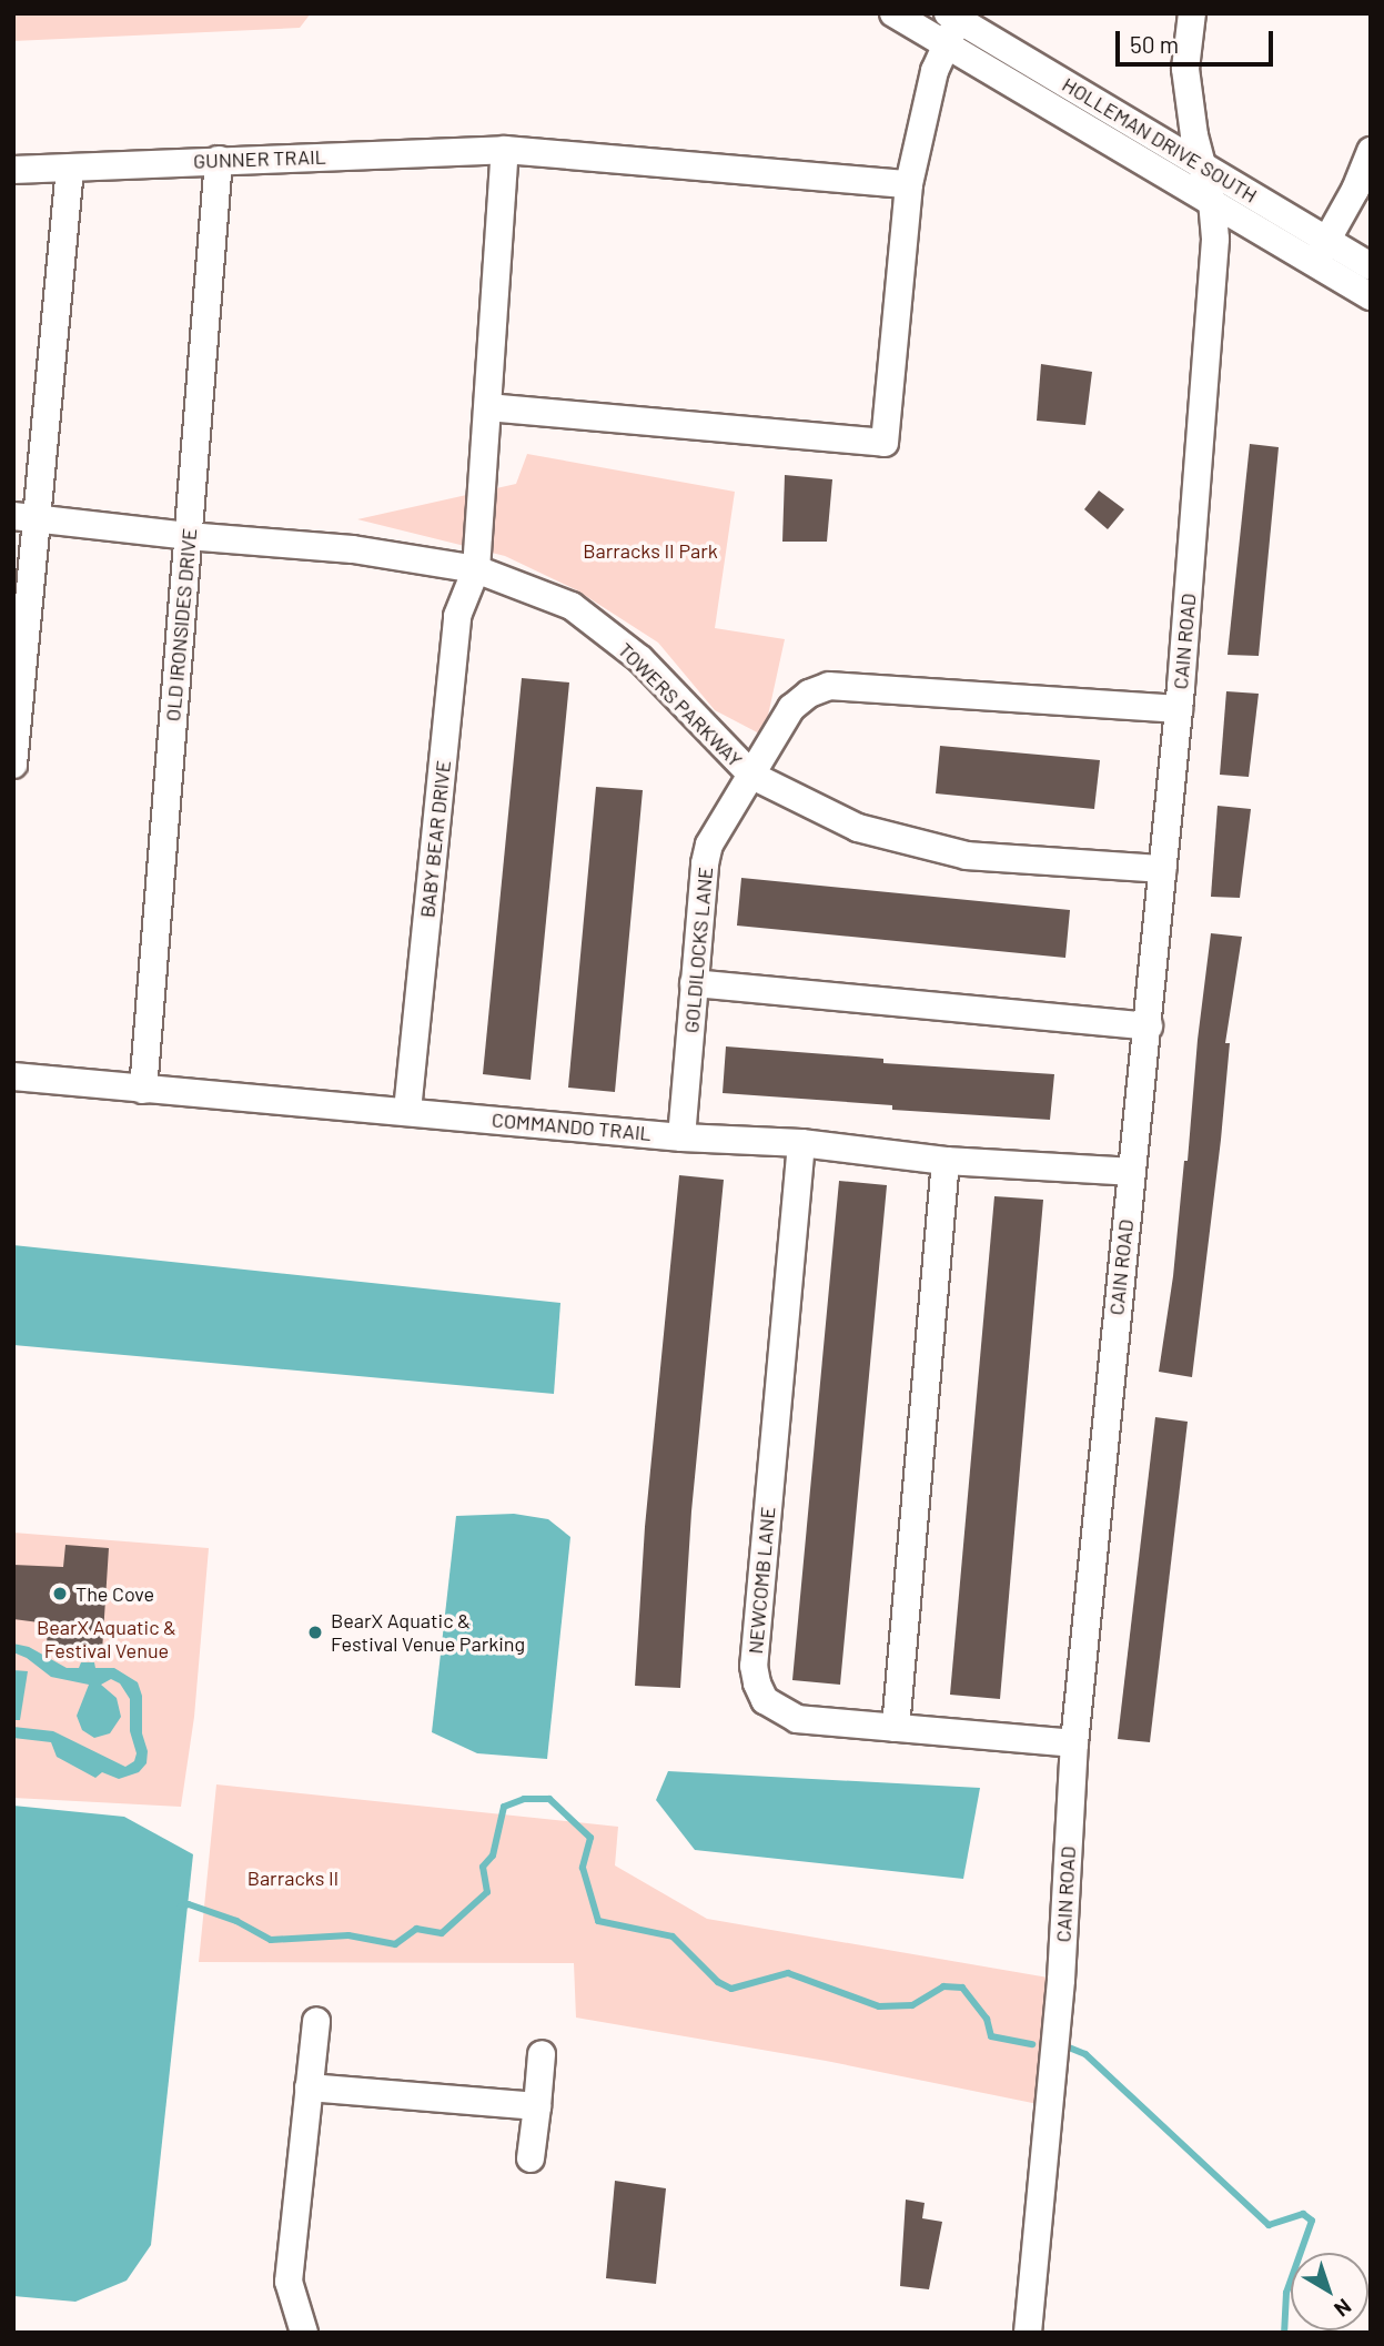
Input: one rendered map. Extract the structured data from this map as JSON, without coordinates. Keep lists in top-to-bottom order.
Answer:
{
  "streets": {
    "street": [
      "HOLLEMAN DRIVE SOUTH",
      "GUNNER TRAIL",
      "OLD IRONSIDES DRIVE",
      "CAIN ROAD",
      "TOWERS PARKWAY",
      "BABY BEAR DRIVE",
      "GOLDILOCKS LANE",
      "COMMANDO TRAIL",
      "NEWCOMB LANE"
    ]
  },
  "crossings": [
    ["HOLLEMAN DRIVE SOUTH", "CAIN ROAD"],
    ["GUNNER TRAIL", "OLD IRONSIDES DRIVE"],
    ["GUNNER TRAIL", "BABY BEAR DRIVE"],
    ["OLD IRONSIDES DRIVE", "TOWERS PARKWAY"],
    ["OLD IRONSIDES DRIVE", "COMMANDO TRAIL"],
    ["CAIN ROAD", "TOWERS PARKWAY"],
    ["CAIN ROAD", "GOLDILOCKS LANE"],
    ["CAIN ROAD", "COMMANDO TRAIL"],
    ["CAIN ROAD", "NEWCOMB LANE"],
    ["TOWERS PARKWAY", "BABY BEAR DRIVE"],
    ["TOWERS PARKWAY", "GOLDILOCKS LANE"],
    ["BABY BEAR DRIVE", "COMMANDO TRAIL"],
    ["GOLDILOCKS LANE", "COMMANDO TRAIL"],
    ["COMMANDO TRAIL", "NEWCOMB LANE"]
  ],
  "parks": ["Barracks II Park", "BearX Aquatic & Festival Venue", "Barracks II"],
  "places": ["The Cove", "BearX Aquatic & Festival Venue Parking"],
  "scale_bar": "50 m",
  "north": "bottom right"
}
